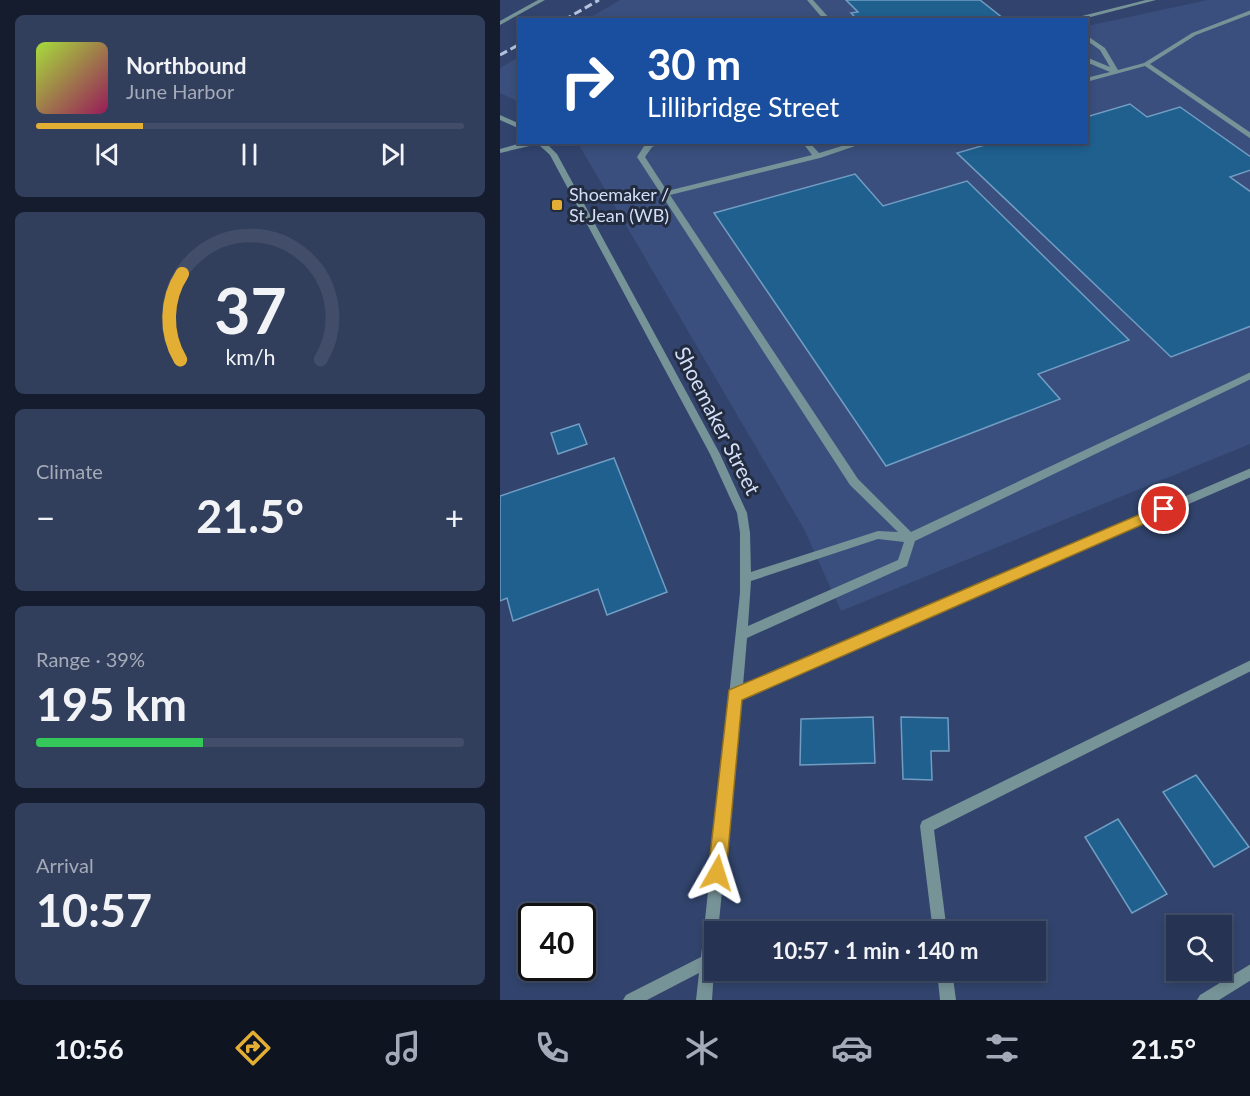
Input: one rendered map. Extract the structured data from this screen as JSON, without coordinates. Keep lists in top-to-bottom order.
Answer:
{
  "streets": {
    "street": ["Shoemaker Street"]
  },
  "places": {
    "transit": ["Shoemaker / St Jean (WB)"]
  },
  "page": {
    "turn": ["30 m", "Lillibridge Street"],
    "song": ["Northbound", "June Harbor"],
    "tile": [
      "Climate",
      ["Range · 39%", "195 km"],
      ["Arrival", "10:57"]
    ],
    "heat": ["−", "21.5°", "+"],
    "limit": "40",
    "trip": "10:57 · 1 min · 140 m",
    "tabs": ["10:56", "21.5°"],
    "gauge": ["37", "km/h"]
  }
}
